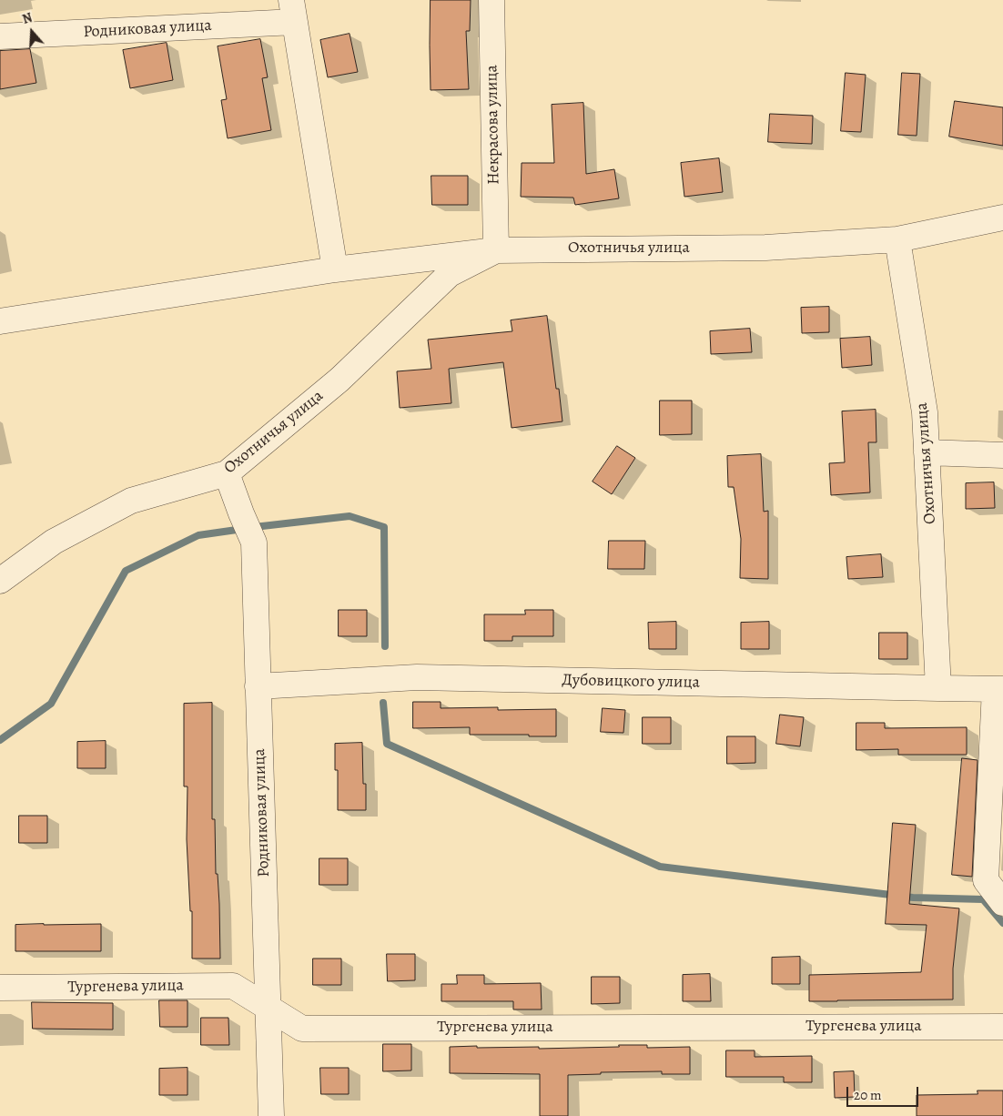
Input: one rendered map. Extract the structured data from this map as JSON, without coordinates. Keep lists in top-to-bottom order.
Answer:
{
  "streets": {
    "street": [
      "Родниковая улица",
      "Некрасова улица",
      "Охотничья улица",
      "Дубовицкого улица",
      "Тургенева улица"
    ]
  },
  "crossings": [
    ["Родниковая улица", "Охотничья улица"],
    ["Родниковая улица", "Дубовицкого улица"],
    ["Родниковая улица", "Тургенева улица"],
    ["Некрасова улица", "Охотничья улица"],
    ["Охотничья улица", "Дубовицкого улица"]
  ],
  "scale_bar": "20 m",
  "north": "top"
}
